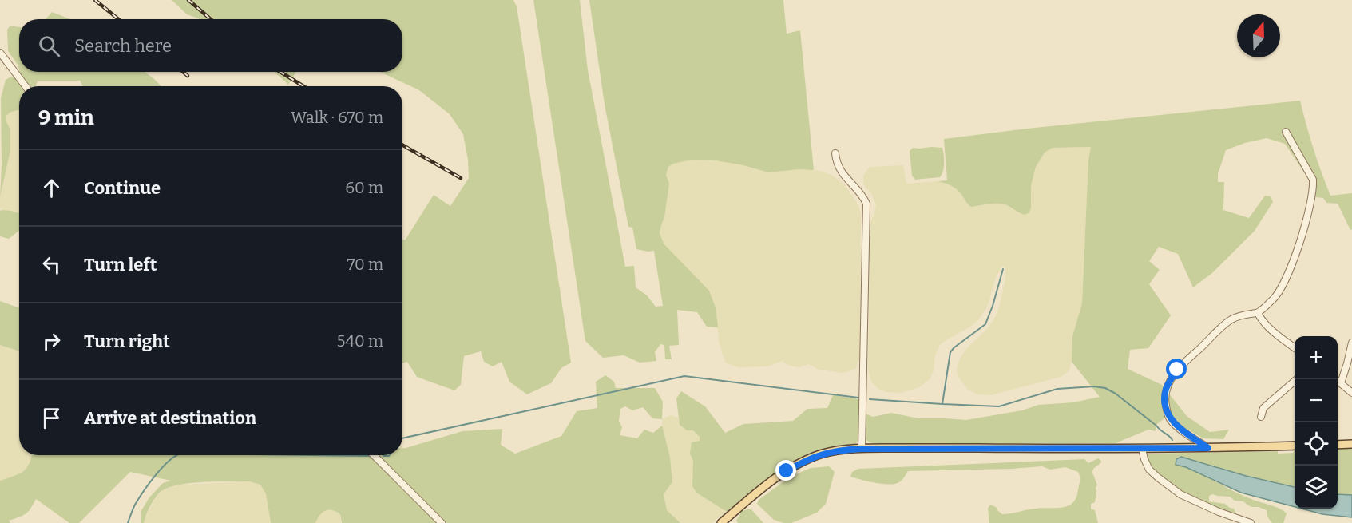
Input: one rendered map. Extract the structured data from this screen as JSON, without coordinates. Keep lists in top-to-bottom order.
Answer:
{
  "north": "top",
  "page": {
    "search": "Search here",
    "heading": ["9 min", "Walk · 670 m"],
    "list": [
      ["Continue", "60 m"],
      ["Turn left", "70 m"],
      ["Turn right", "540 m"],
      "Arrive at destination"
    ],
    "map_buttons": ["+", "−"]
  }
}
